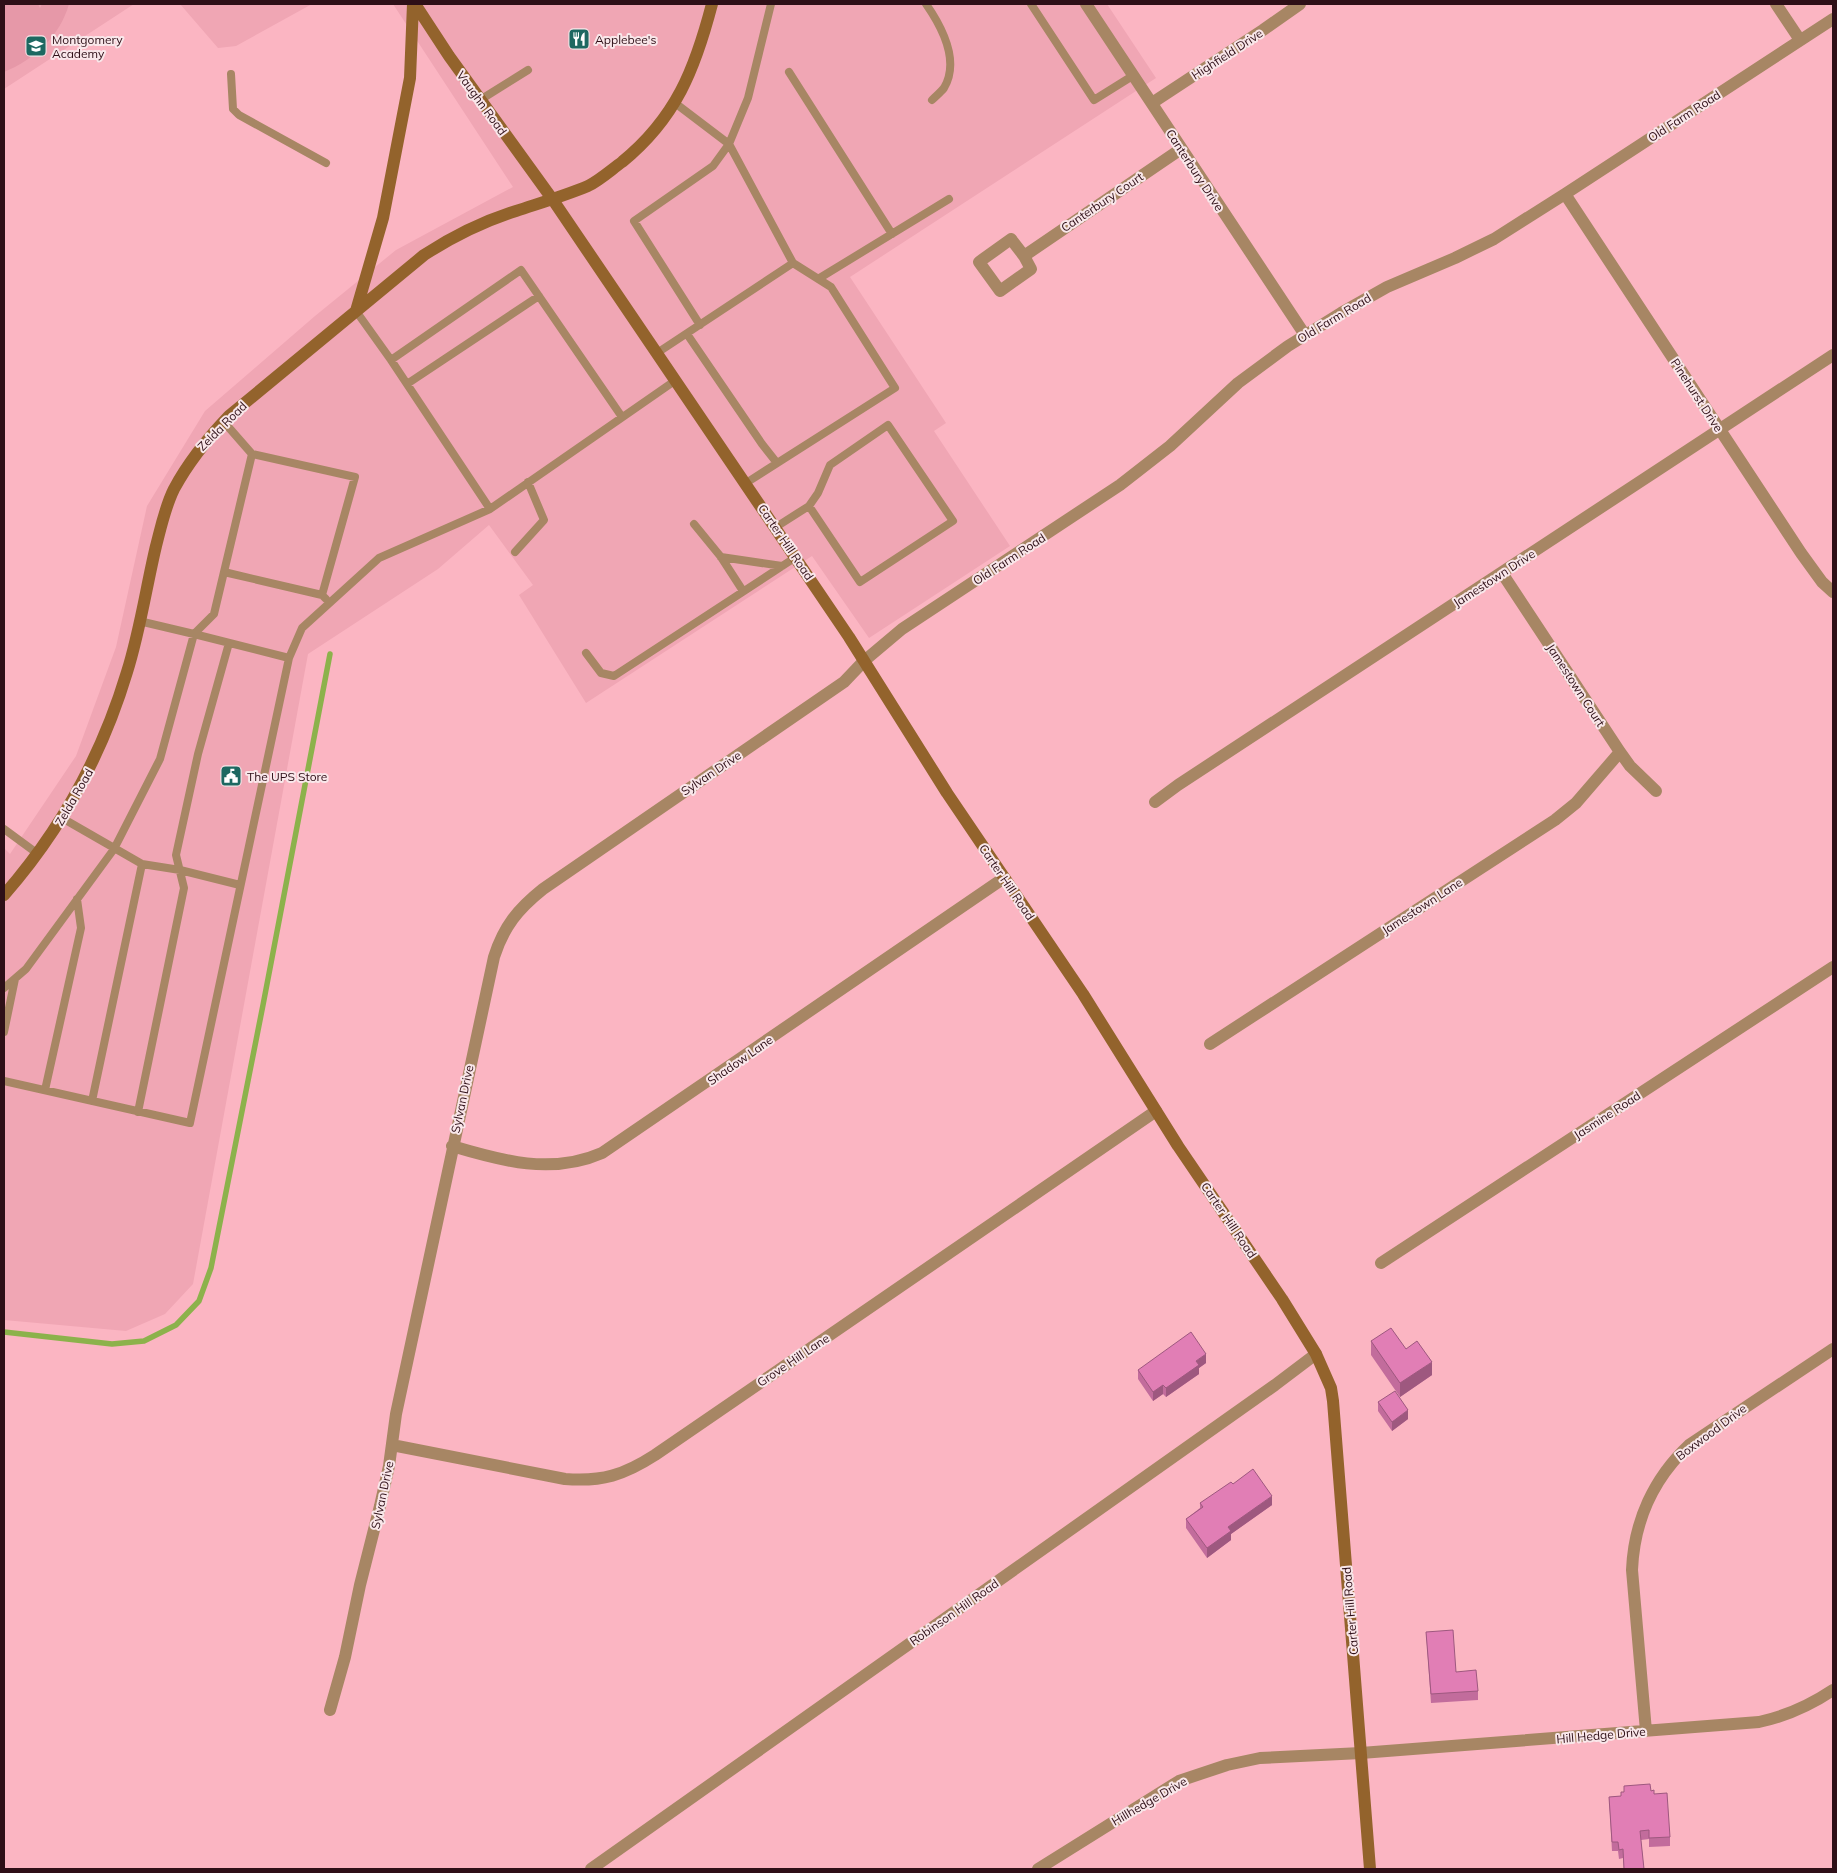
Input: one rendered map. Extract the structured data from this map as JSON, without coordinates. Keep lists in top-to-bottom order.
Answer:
{
  "streets": {
    "main road": ["Vaughn Road", "Zelda Road", "Carter Hill Road"],
    "street": [
      "Highfield Drive",
      "Old Farm Road",
      "Canterbury Drive",
      "Canterbury Court",
      "Pinehurst Drive",
      "Jamestown Drive",
      "Jamestown Court",
      "Sylvan Drive",
      "Jamestown Lane",
      "Shadow Lane",
      "Jasmine Road",
      "Grove Hill Lane",
      "Boxwood Drive",
      "Robinson Hill Road",
      "Hill Hedge Drive",
      "Hillhedge Drive"
    ]
  },
  "crossings": [
    ["Highfield Drive", "Canterbury Drive"],
    ["Vaughn Road", "Zelda Road"],
    ["Vaughn Road", "Carter Hill Road"],
    ["Old Farm Road", "Canterbury Drive"],
    ["Old Farm Road", "Pinehurst Drive"],
    ["Old Farm Road", "Carter Hill Road"],
    ["Old Farm Road", "Sylvan Drive"],
    ["Canterbury Drive", "Canterbury Court"],
    ["Pinehurst Drive", "Jamestown Drive"],
    ["Zelda Road", "Carter Hill Road"],
    ["Carter Hill Road", "Sylvan Drive"],
    ["Carter Hill Road", "Shadow Lane"],
    ["Carter Hill Road", "Grove Hill Lane"],
    ["Carter Hill Road", "Robinson Hill Road"],
    ["Carter Hill Road", "Hill Hedge Drive"],
    ["Carter Hill Road", "Hillhedge Drive"],
    ["Jamestown Drive", "Jamestown Court"],
    ["Jamestown Court", "Jamestown Lane"],
    ["Sylvan Drive", "Shadow Lane"],
    ["Sylvan Drive", "Grove Hill Lane"],
    ["Boxwood Drive", "Hill Hedge Drive"],
    ["Hill Hedge Drive", "Hillhedge Drive"]
  ],
  "places": {
    "restaurant": ["Applebee's"],
    "school or university": ["Montgomery Academy"],
    "public building": ["The UPS Store"]
  }
}
